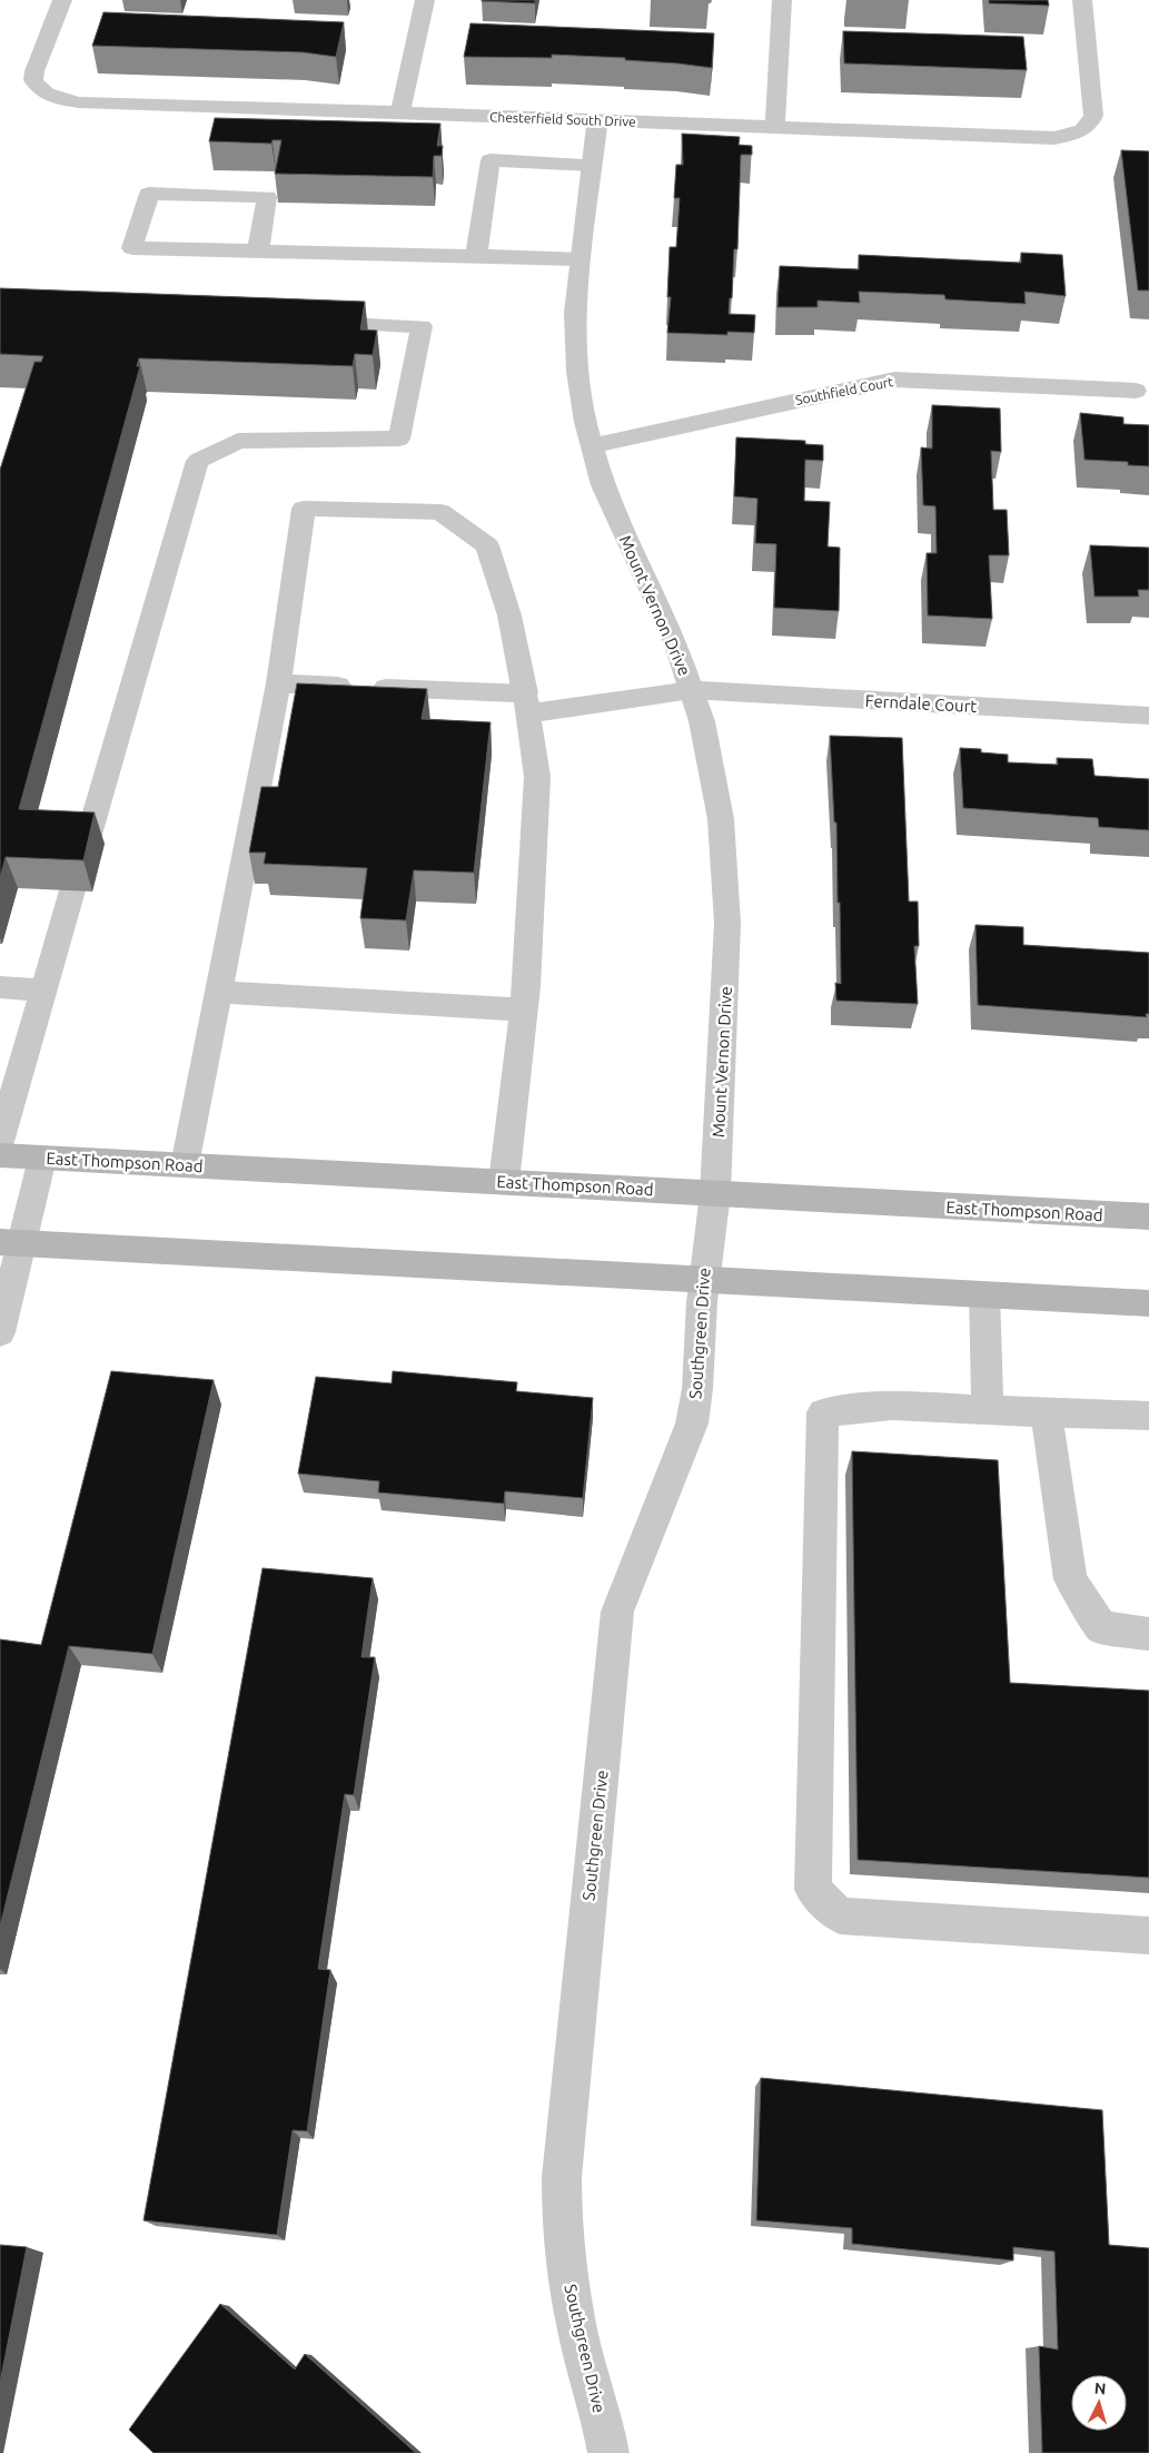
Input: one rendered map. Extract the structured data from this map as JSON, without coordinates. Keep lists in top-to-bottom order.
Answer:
{
  "streets": {
    "main road": ["East Thompson Road"],
    "street": [
      "Chesterfield South Drive",
      "Southfield Court",
      "Mount Vernon Drive",
      "Ferndale Court",
      "Southgreen Drive"
    ]
  },
  "crossings": [
    ["Chesterfield South Drive", "Mount Vernon Drive"],
    ["Southfield Court", "Mount Vernon Drive"],
    ["Mount Vernon Drive", "Ferndale Court"],
    ["Mount Vernon Drive", "East Thompson Road"],
    ["Mount Vernon Drive", "Southgreen Drive"]
  ],
  "north": "top"
}
